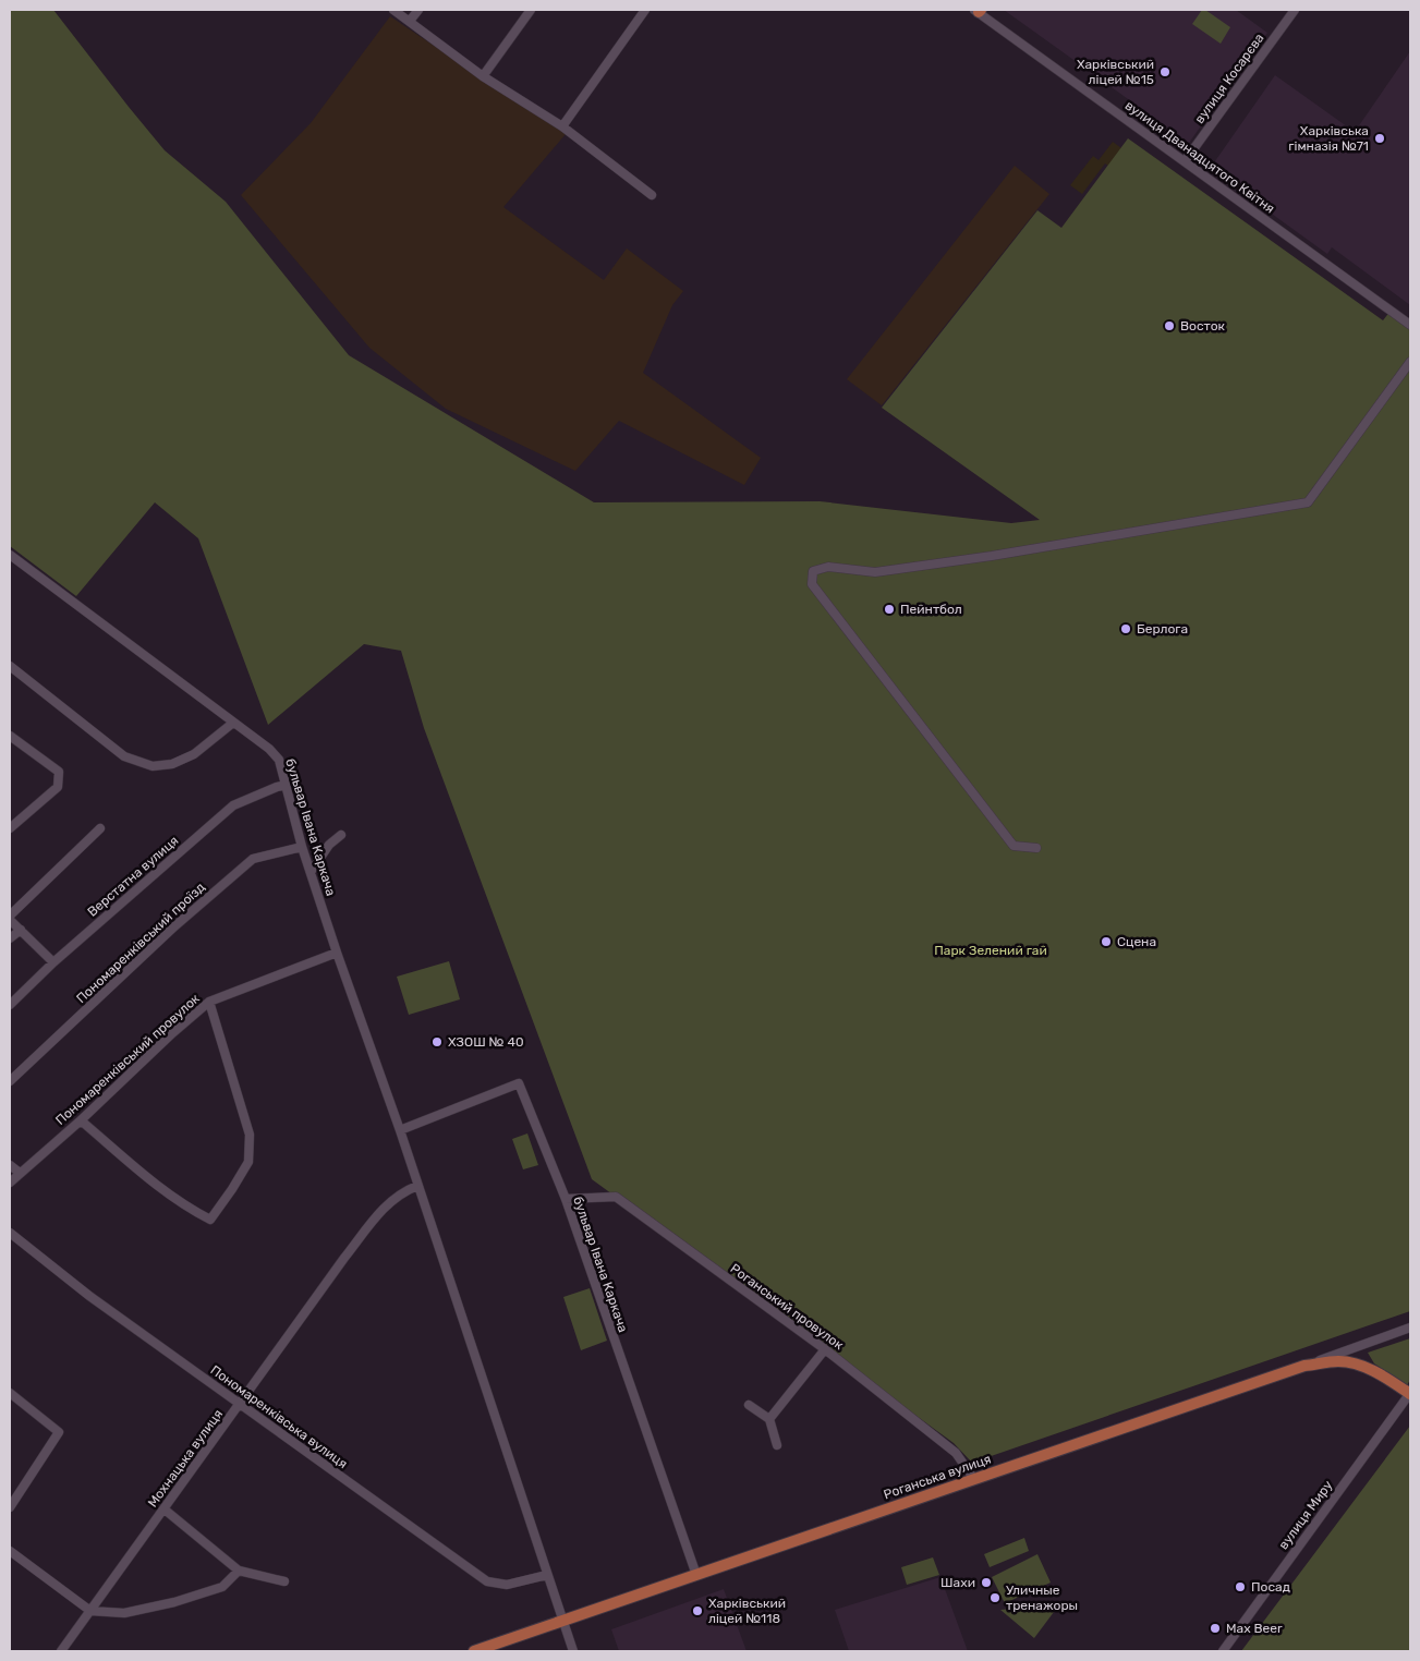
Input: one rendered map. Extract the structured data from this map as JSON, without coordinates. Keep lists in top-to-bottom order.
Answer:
{
  "streets": {
    "main road": ["Роганська вулиця"],
    "street": [
      "вулиця Косарєва",
      "вулиця Дванадцятого Квітня",
      "бульвар Івана Каркача",
      "Верстатна вулиця",
      "Пономаренківський проїзд",
      "Пономаренківський провулок",
      "Роганський провулок",
      "Пономаренківська вулиця",
      "Мохнацька вулиця",
      "вулиця Миру"
    ]
  },
  "crossings": [
    ["вулиця Косарєва", "вулиця Дванадцятого Квітня"],
    ["бульвар Івана Каркача", "Верстатна вулиця"],
    ["бульвар Івана Каркача", "Пономаренківський проїзд"],
    ["бульвар Івана Каркача", "Пономаренківський провулок"],
    ["бульвар Івана Каркача", "Роганський провулок"],
    ["бульвар Івана Каркача", "Пономаренківська вулиця"],
    ["бульвар Івана Каркача", "Мохнацька вулиця"],
    ["бульвар Івана Каркача", "Роганська вулиця"],
    ["Роганський провулок", "Роганська вулиця"],
    ["Пономаренківська вулиця", "Мохнацька вулиця"]
  ],
  "parks": ["Парк Зелений гай"],
  "places": [
    "Харківський ліцей №15",
    "Харківська гімназія №71",
    "Восток",
    "Пейнтбол",
    "Берлога",
    "Сцена",
    "ХЗОШ № 40",
    "Шахи",
    "Посад",
    "Уличные тренажоры",
    "Харківський ліцей №118",
    "Max Beer"
  ]
}
